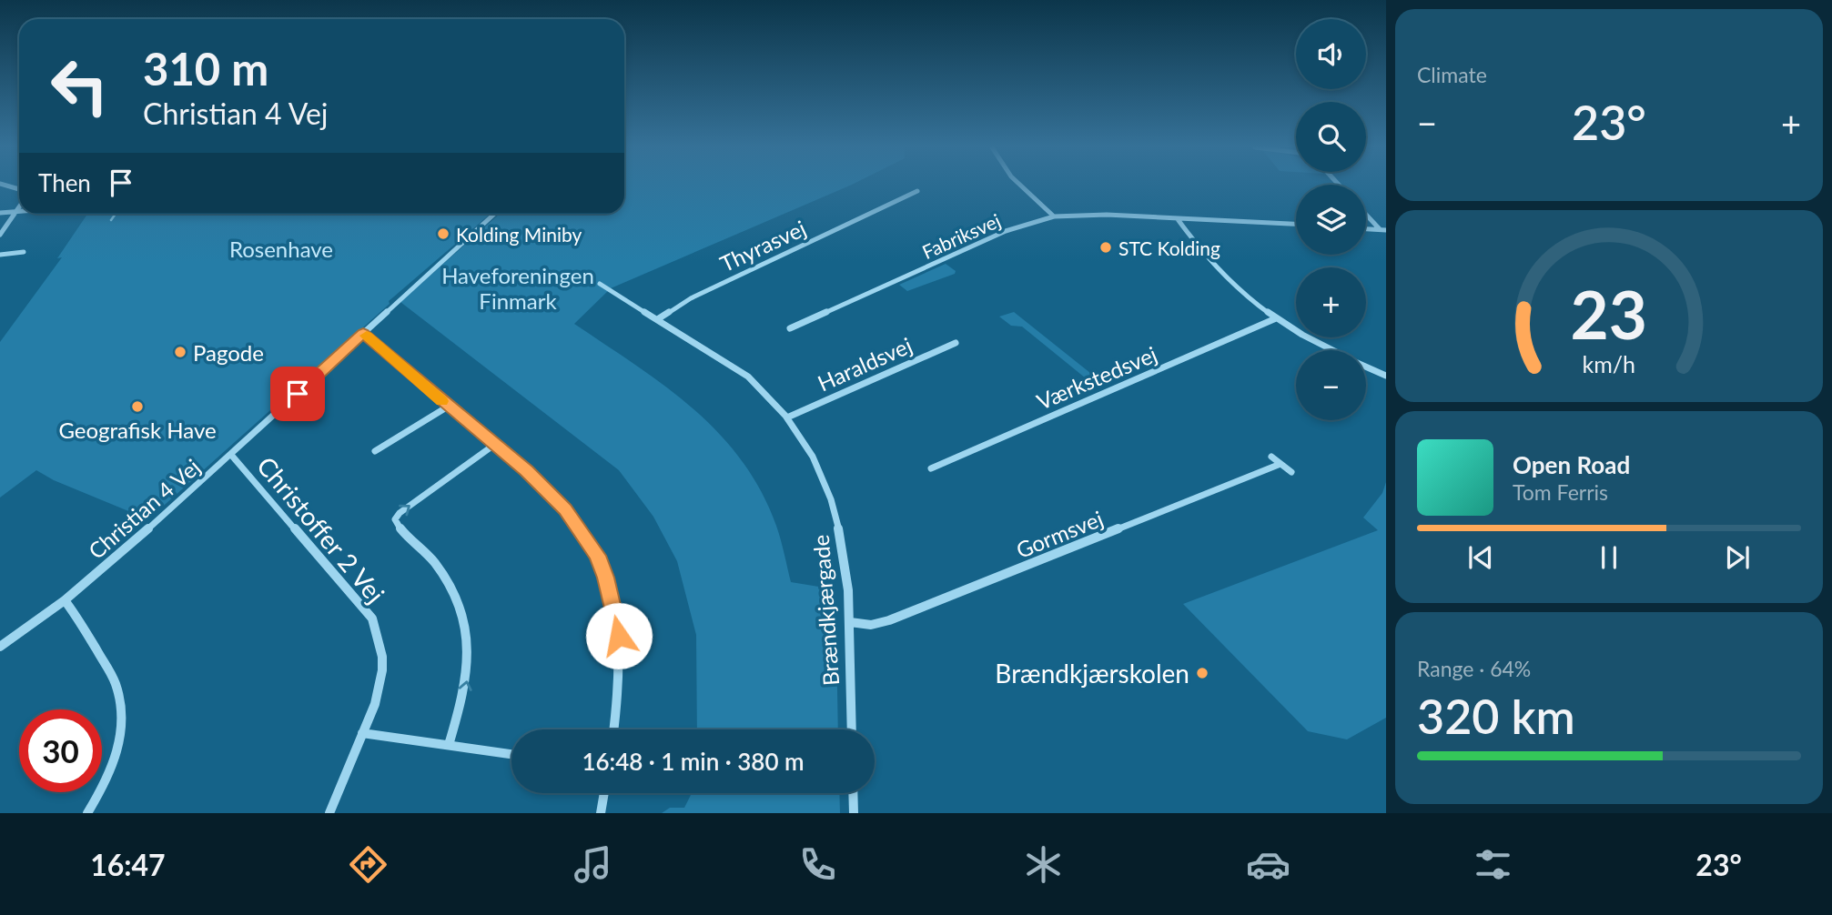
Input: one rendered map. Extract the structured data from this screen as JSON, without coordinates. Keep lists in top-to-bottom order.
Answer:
{
  "streets": {
    "street": [
      "Fabriksvej",
      "Thyrasvej",
      "Haraldsvej",
      "Værkstedsvej",
      "Christian 4 Vej",
      "Christoffer 2 Vej",
      "Gormsvej",
      "Brændkjærgade"
    ]
  },
  "crossings": [
    ["Thyrasvej", "Brændkjærgade"],
    ["Haraldsvej", "Brændkjærgade"],
    ["Christian 4 Vej", "Christoffer 2 Vej"],
    ["Gormsvej", "Brændkjærgade"]
  ],
  "parks": ["Rosenhave", "Haveforeningen Finmark"],
  "places": [
    "Kolding Miniby",
    "STC Kolding",
    "Pagode",
    "Geografisk Have",
    "Brændkjærskolen"
  ],
  "page": {
    "tile": [
      "Climate",
      ["Range · 64%", "320 km"]
    ],
    "map_buttons": ["+", "−"],
    "turn": ["310 m", "Christian 4 Vej"],
    "heat": ["−", "23°", "+"],
    "then": "Then",
    "song": ["Open Road", "Tom Ferris"],
    "limit": "30",
    "trip": "16:48 · 1 min · 380 m",
    "tabs": ["16:47", "23°"],
    "gauge": ["23", "km/h"]
  }
}
